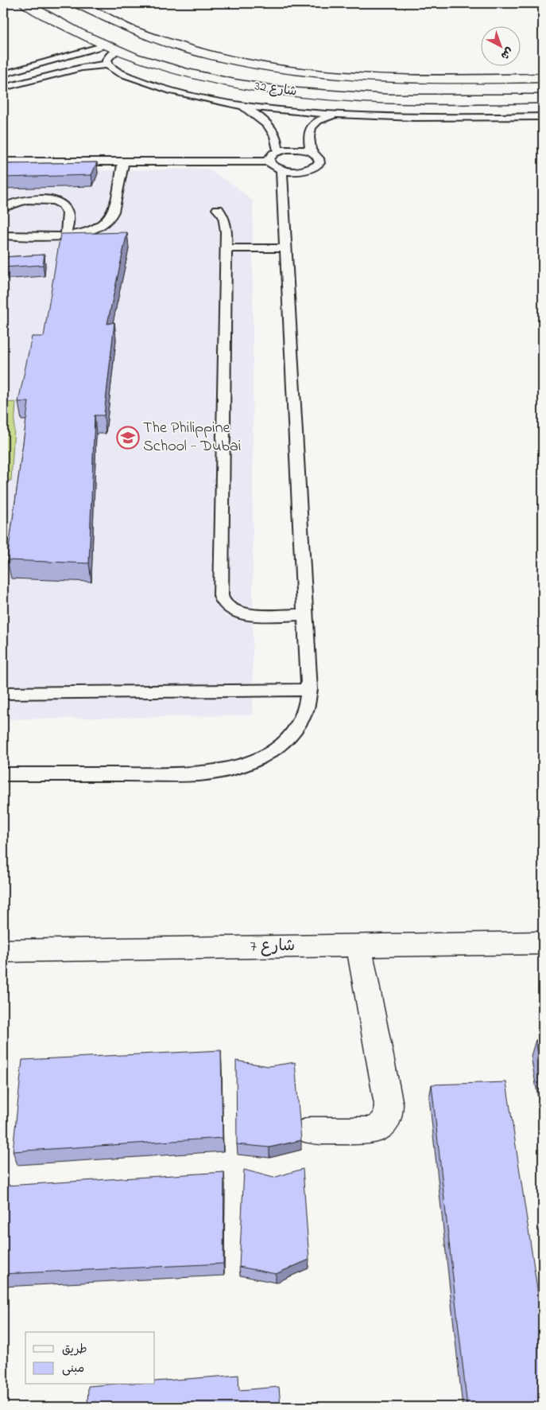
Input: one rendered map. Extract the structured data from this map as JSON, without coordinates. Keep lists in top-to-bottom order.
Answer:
{
  "streets": {
    "street": ["شارع 32", "شارع 7"]
  },
  "places": {
    "school or university": ["The Philippine School - Dubai"]
  },
  "legend": ["طريق", "مبنى"],
  "north": "bottom right"
}
